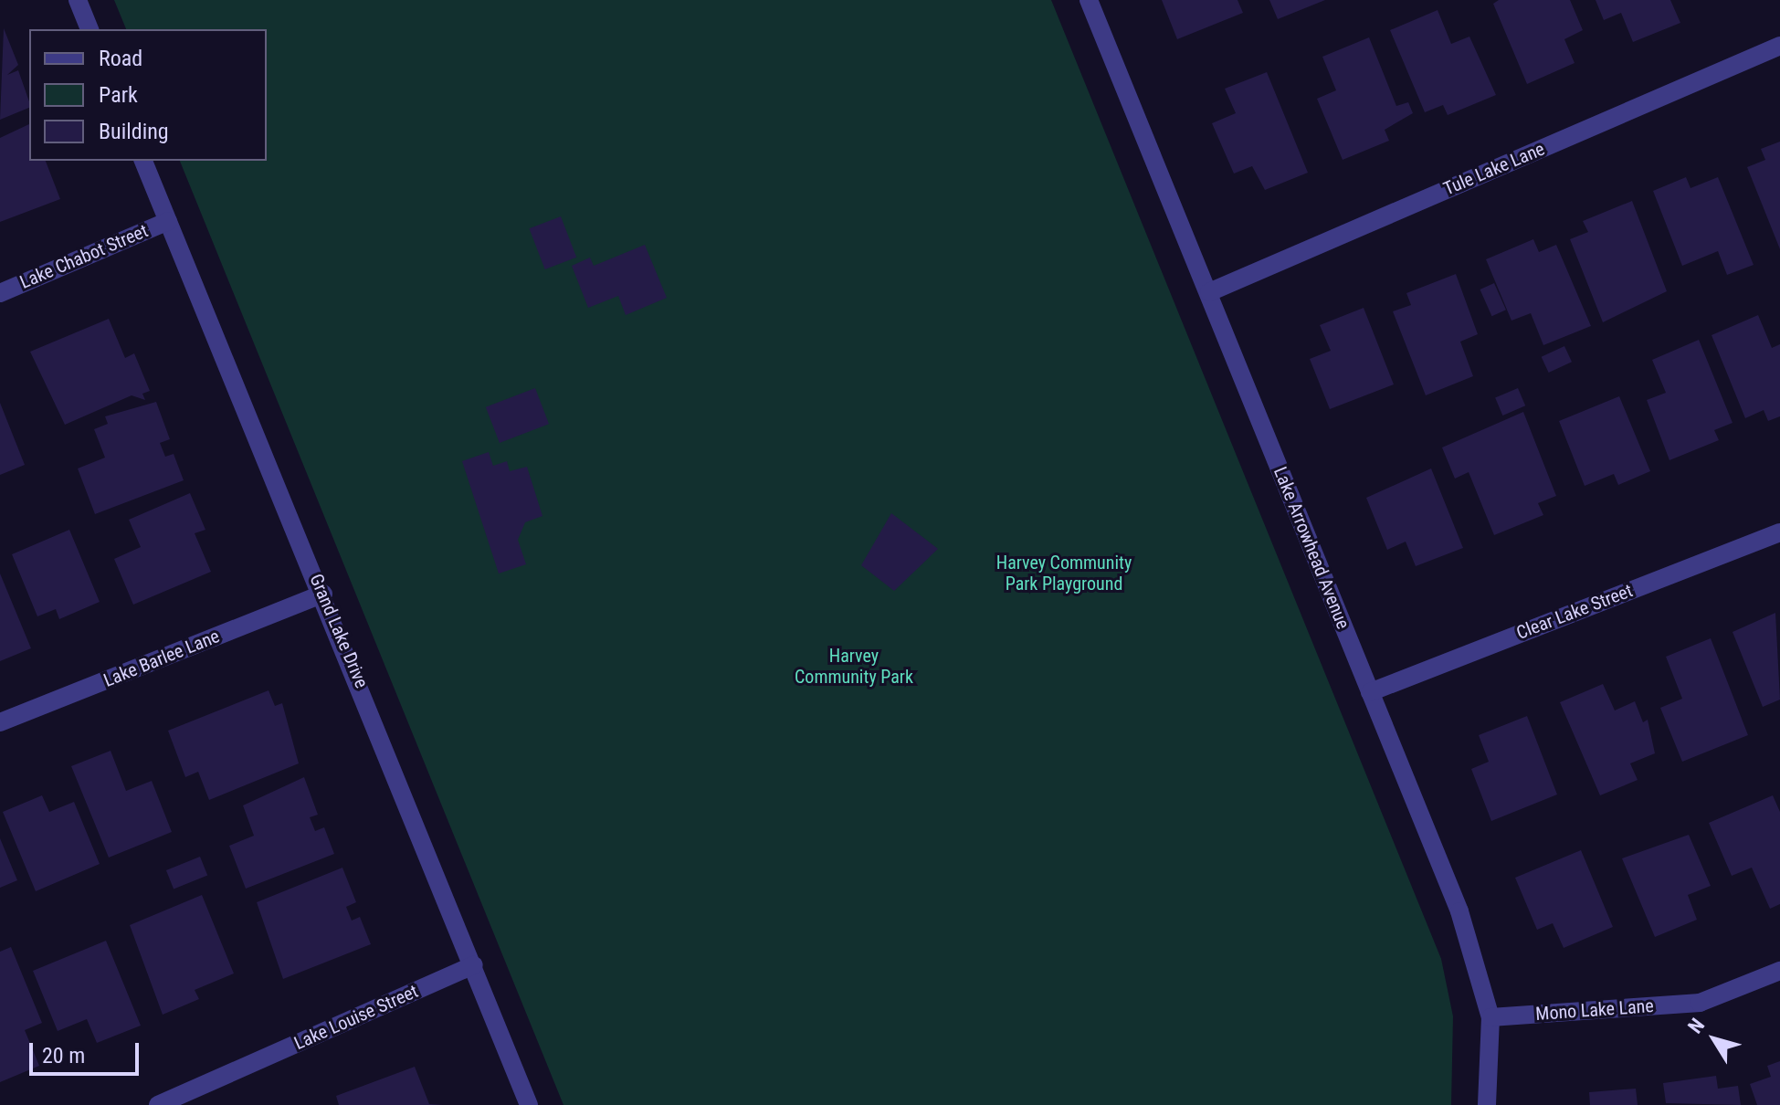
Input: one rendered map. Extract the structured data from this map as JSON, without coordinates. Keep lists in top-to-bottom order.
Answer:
{
  "streets": {
    "street": [
      "Tule Lake Lane",
      "Lake Chabot Street",
      "Lake Arrowhead Avenue",
      "Clear Lake Street",
      "Grand Lake Drive",
      "Lake Barlee Lane",
      "Mono Lake Lane",
      "Lake Louise Street"
    ]
  },
  "crossings": [
    ["Tule Lake Lane", "Lake Arrowhead Avenue"],
    ["Lake Chabot Street", "Grand Lake Drive"],
    ["Lake Arrowhead Avenue", "Clear Lake Street"],
    ["Lake Arrowhead Avenue", "Mono Lake Lane"],
    ["Grand Lake Drive", "Lake Barlee Lane"],
    ["Grand Lake Drive", "Lake Louise Street"]
  ],
  "parks": ["Harvey Community Park Playground", "Harvey Community Park"],
  "legend": ["Road", "Park", "Building"],
  "scale_bar": "20 m",
  "north": "top left"
}
